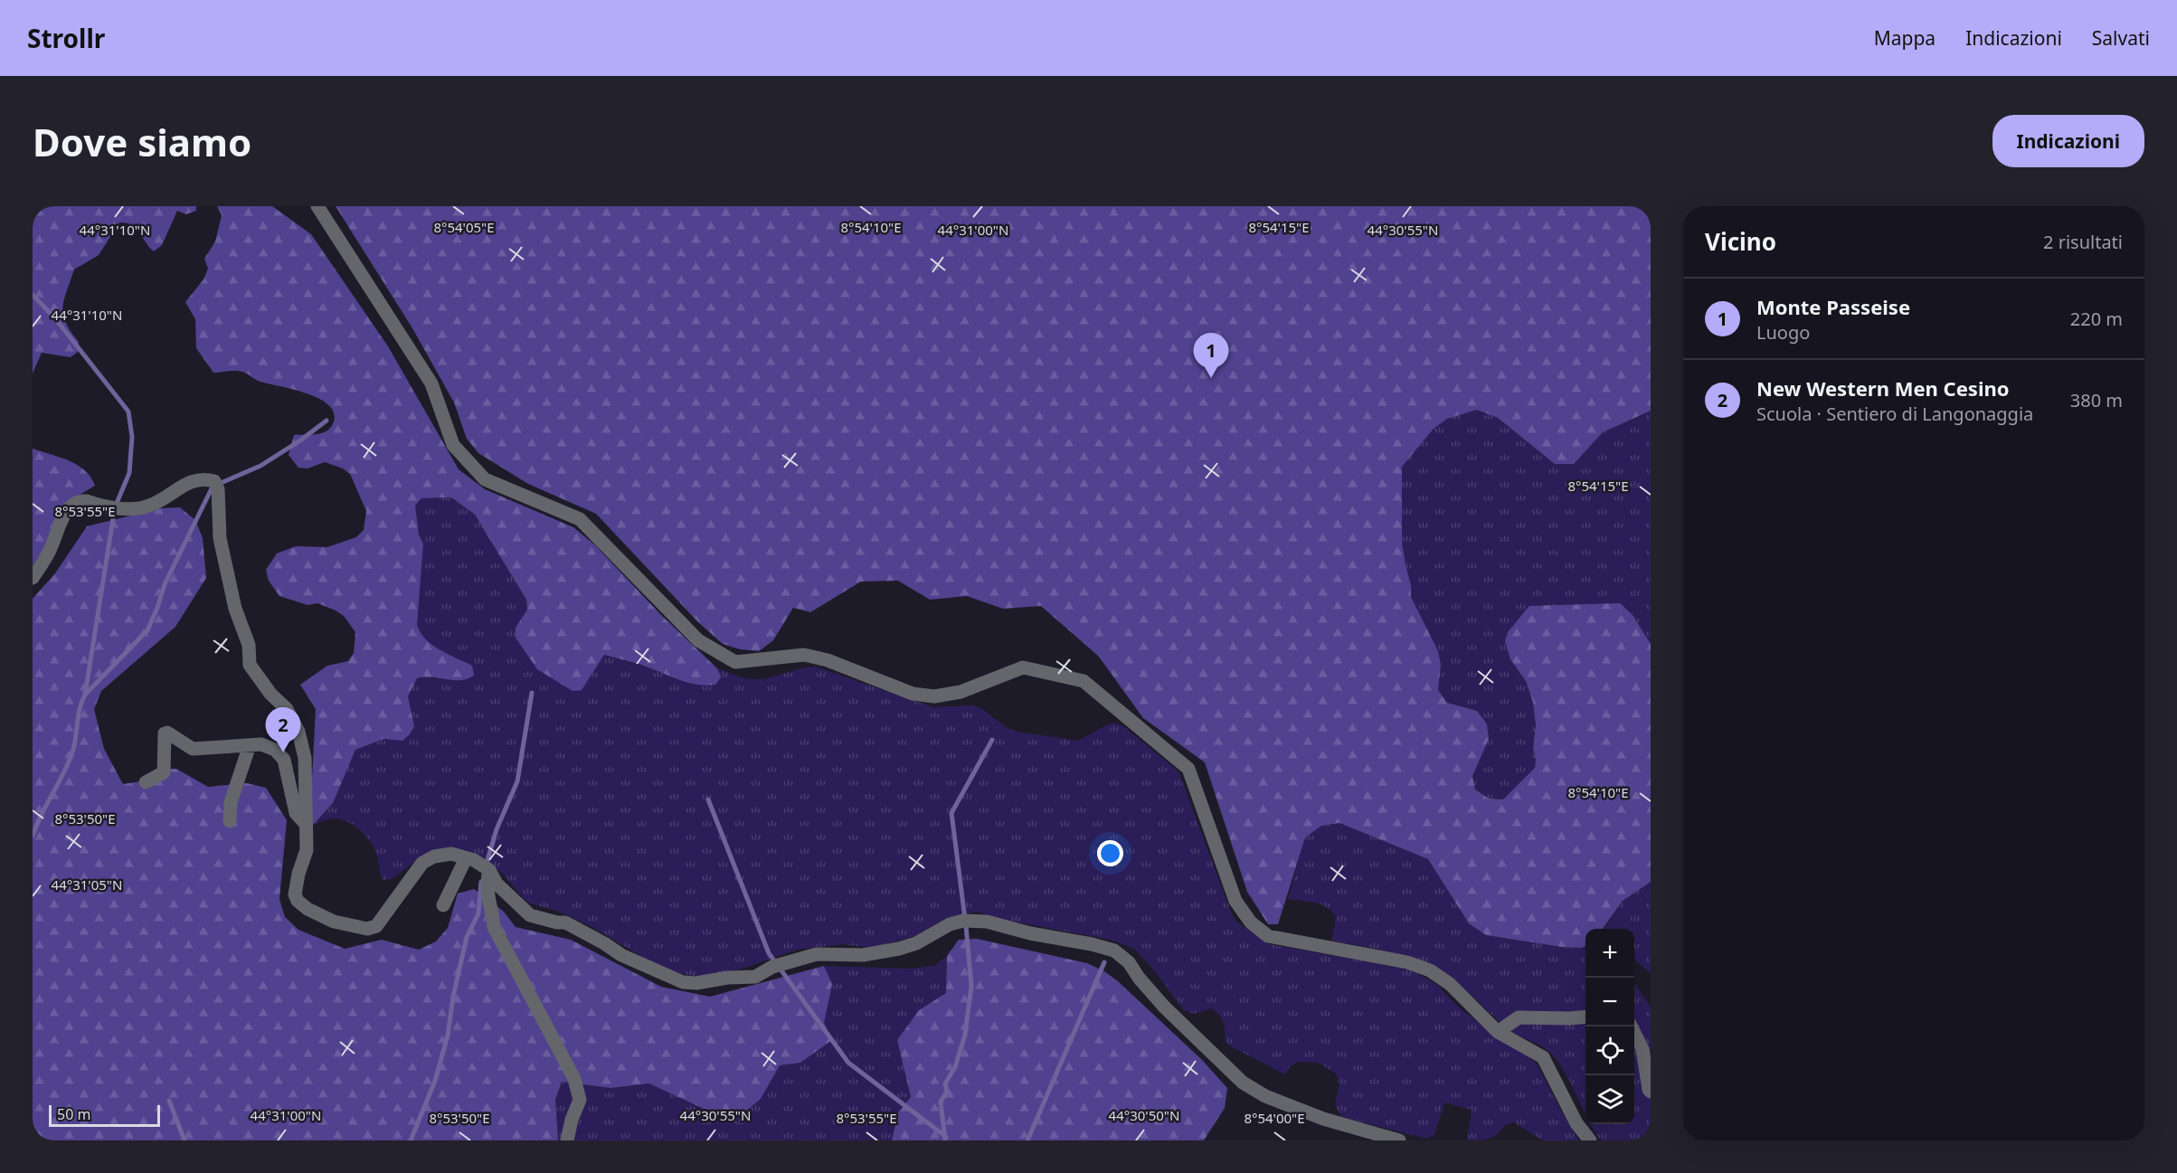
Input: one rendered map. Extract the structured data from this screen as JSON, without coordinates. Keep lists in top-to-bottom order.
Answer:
{
  "scale_bar": "50 m",
  "page": {
    "header": "Strollr",
    "nav": ["Mappa", "Indicazioni", "Salvati"],
    "buttons": "Indicazioni",
    "title": "Dove siamo",
    "heading": ["Vicino", "2 risultati"],
    "list": [
      {
        "mark": "1",
        "name": "Monte Passeise",
        "note": "Luogo",
        "value": "220 m"
      },
      {
        "mark": "2",
        "name": "New Western Men Cesino",
        "note": "Scuola · Sentiero di Langonaggia",
        "value": "380 m"
      }
    ],
    "pins": ["1", "2"],
    "map_buttons": ["+", "−"],
    "scale": "50 m"
  },
  "coordinates": [
    "8°54'05\"E",
    "8°54'10\"E",
    "8°54'15\"E",
    "44°31'10\"N",
    "44°31'00\"N",
    "44°30'55\"N",
    "8°53'55\"E",
    "8°53'50\"E",
    "44°31'05\"N",
    "44°30'50\"N",
    "8°54'00\"E"
  ]
}
